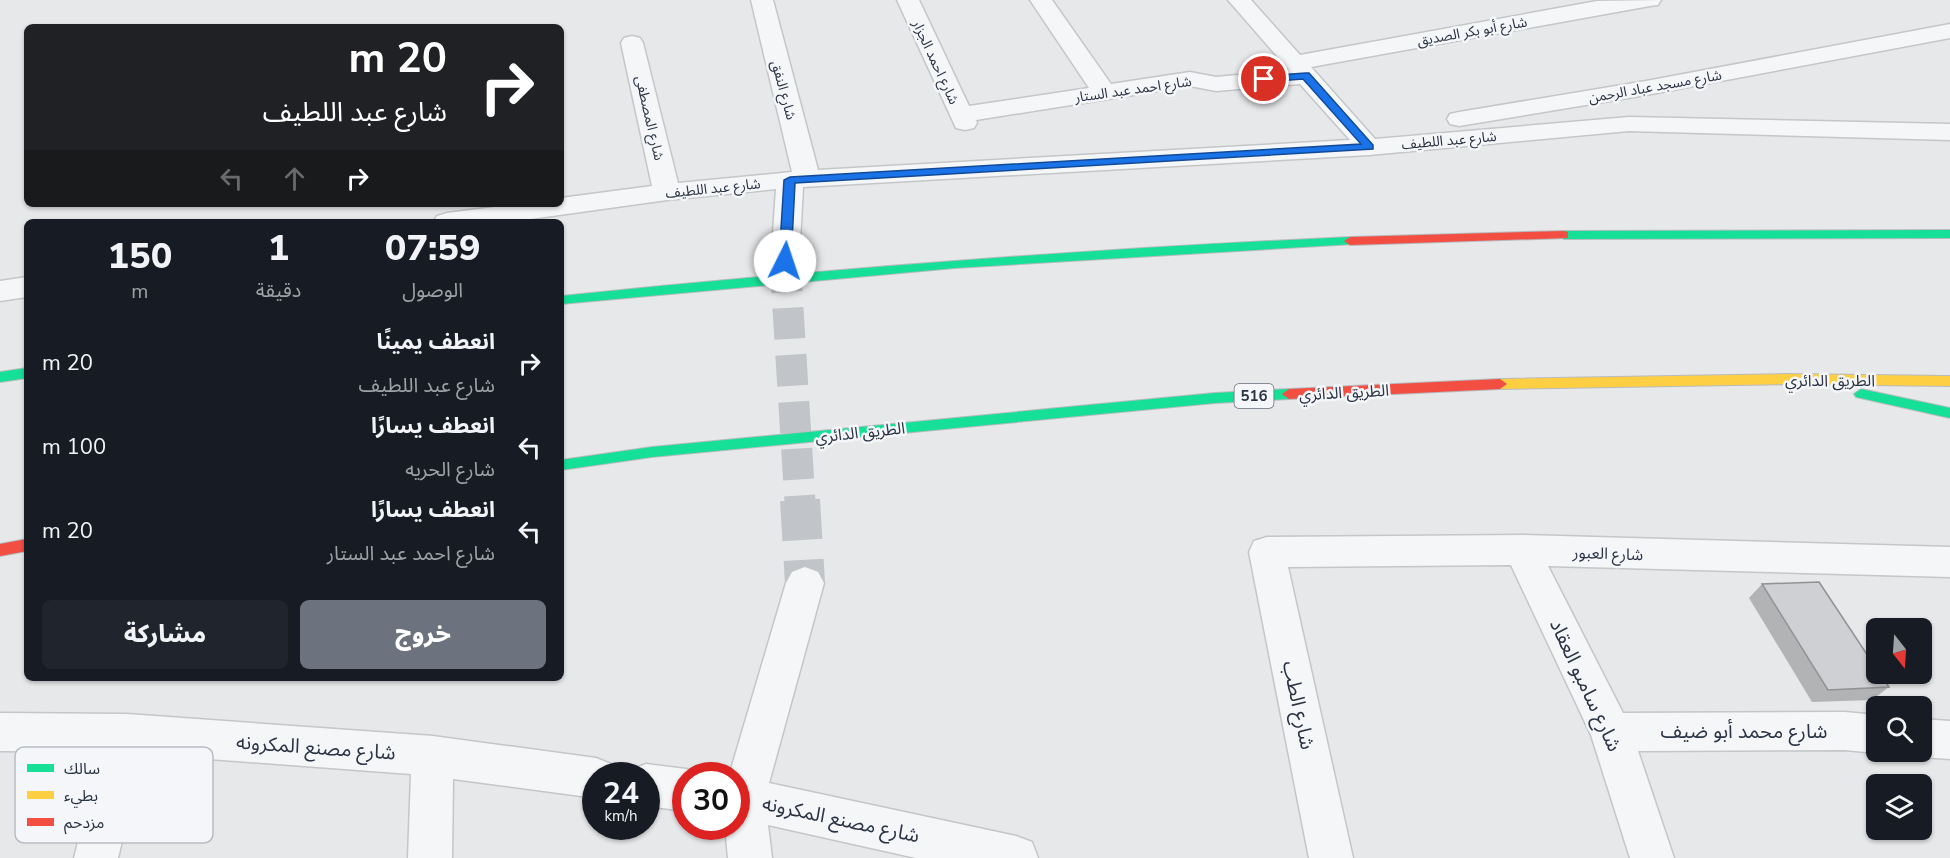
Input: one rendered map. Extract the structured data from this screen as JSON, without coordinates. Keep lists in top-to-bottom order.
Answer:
{
  "streets": {
    "highway": ["الطريق الدائري", "516"],
    "street": [
      "شارع أبو بكر الصديق",
      "شارع احمد الجزار",
      "شارع مسجد عباد الرحمن",
      "شارع احمد عبد الستار",
      "شارع النفق",
      "شارع المصطفى",
      "شارع عبد اللطيف",
      "شارع العبور",
      "شارع سامبو العقاد",
      "شارع الطب",
      "شارع محمد أبو ضيف",
      "شارع مصنع المكرونه"
    ]
  },
  "crossings": [
    ["شارع أبو بكر الصديق", "شارع احمد عبد الستار"],
    ["شارع احمد الجزار", "شارع احمد عبد الستار"],
    ["شارع مسجد عباد الرحمن", "شارع عبد اللطيف"],
    ["شارع النفق", "شارع عبد اللطيف"],
    ["شارع المصطفى", "شارع عبد اللطيف"],
    ["شارع العبور", "شارع سامبو العقاد"],
    ["شارع العبور", "شارع الطب"],
    ["شارع سامبو العقاد", "شارع محمد أبو ضيف"]
  ],
  "legend": ["سالك", "بطيء", "مزدحم"],
  "north": "bottom",
  "page": {
    "turn": ["20 m", "شارع عبد اللطيف"],
    "eta": [
      "07:59",
      "الوصول",
      "1",
      "دقيقة",
      "150",
      "m"
    ],
    "list": [
      {
        "name": "انعطف يمينًا",
        "note": "شارع عبد اللطيف",
        "value": "20 m"
      },
      {
        "name": "انعطف يسارًا",
        "note": "شارع الحريه",
        "value": "100 m"
      },
      {
        "name": "انعطف يسارًا",
        "note": "شارع احمد عبد الستار",
        "value": "20 m"
      }
    ],
    "buttons": ["خروج", "مشاركة"],
    "speed": "24 km/h",
    "limit": "30"
  }
}
